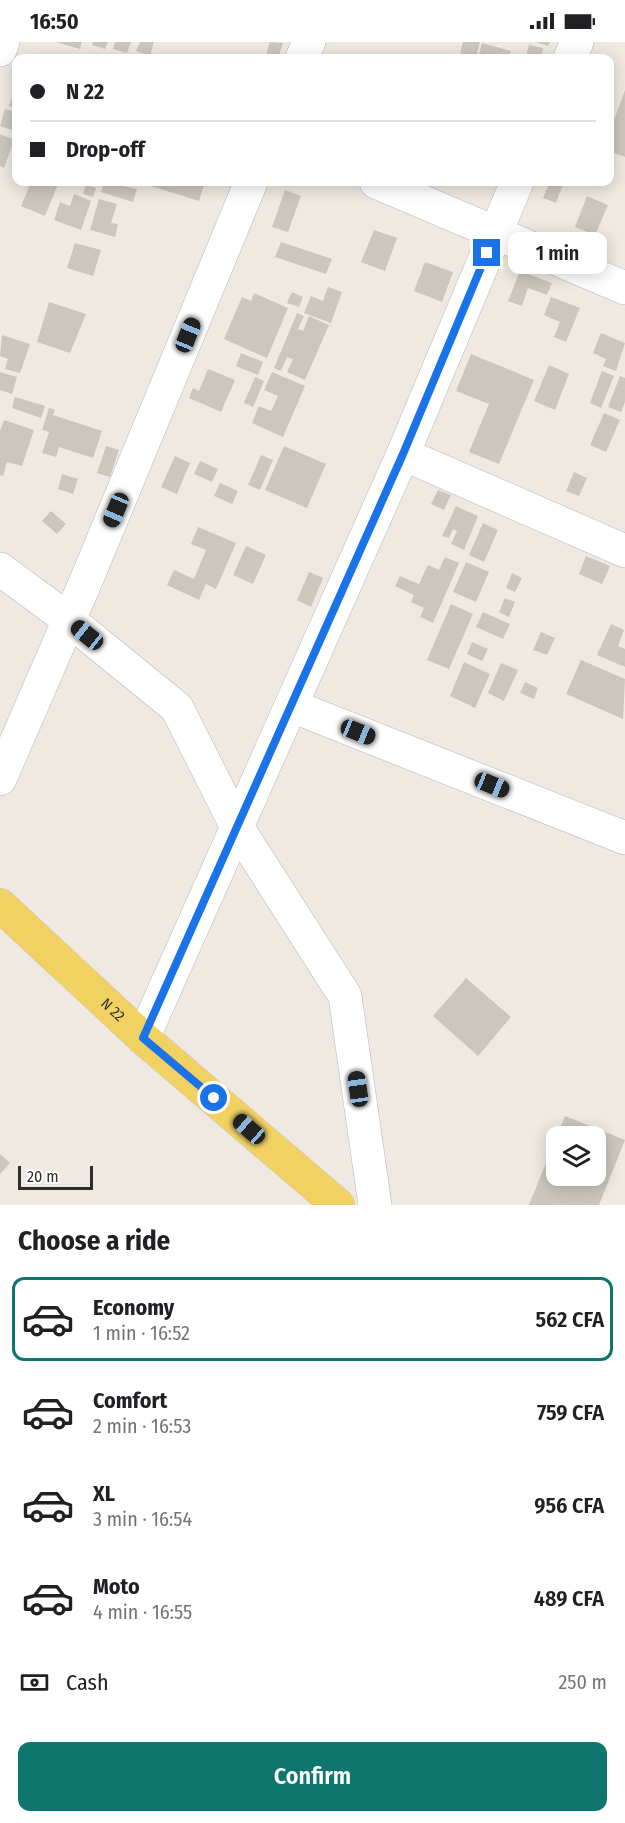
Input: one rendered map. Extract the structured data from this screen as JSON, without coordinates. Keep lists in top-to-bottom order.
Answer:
{
  "streets": {
    "main road": ["N 22"]
  },
  "scale_bar": "20 m",
  "page": {
    "status": "16:50",
    "banner": ["N 22", "Drop-off"],
    "bubble": "1 min",
    "scale": "20 m",
    "heading": "Choose a ride",
    "list": [
      {
        "name": "Economy",
        "note": "1 min · 16:52",
        "value": "562 CFA"
      },
      {
        "name": "Comfort",
        "note": "2 min · 16:53",
        "value": "759 CFA"
      },
      {
        "name": "XL",
        "note": "3 min · 16:54",
        "value": "956 CFA"
      },
      {
        "name": "Moto",
        "note": "4 min · 16:55",
        "value": "489 CFA"
      }
    ],
    "pay": ["Cash", "250 m"],
    "buttons": "Confirm"
  }
}
